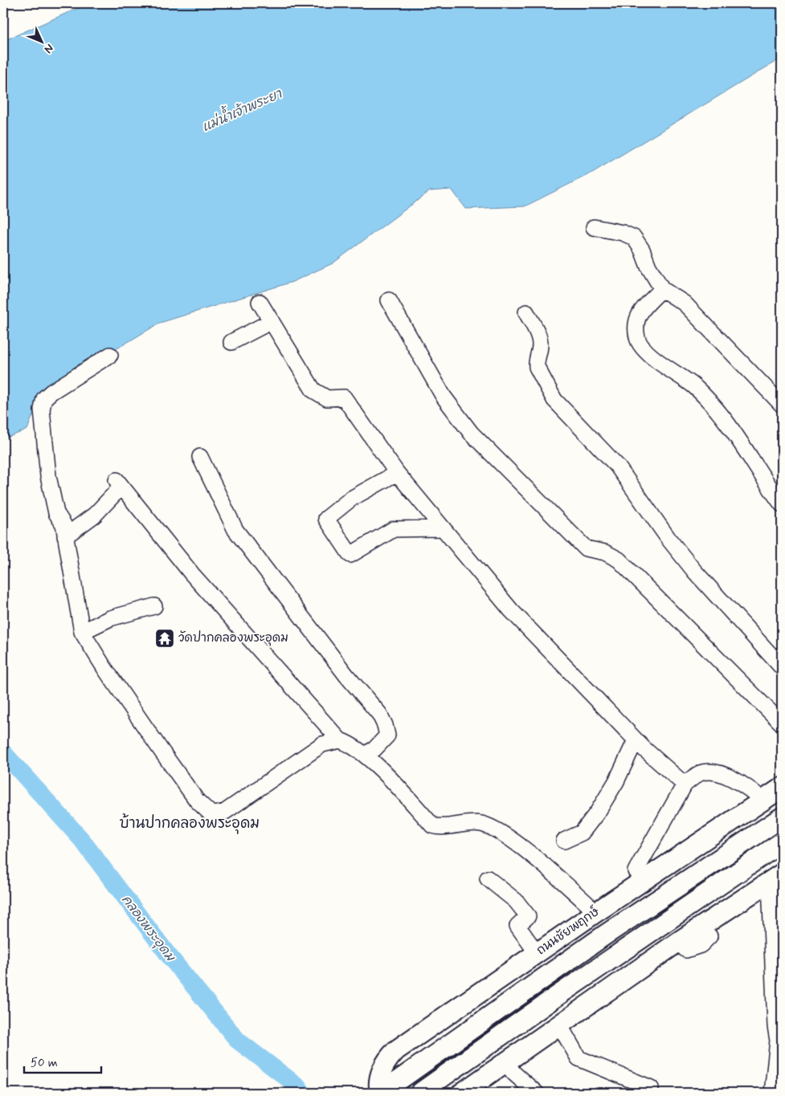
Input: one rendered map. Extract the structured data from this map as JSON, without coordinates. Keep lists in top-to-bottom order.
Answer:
{
  "streets": {
    "main road": ["ถนนชัยพฤกษ์"]
  },
  "districts": ["บ้านปากคลองพระอุดม"],
  "water": ["แม่น้ำเจ้าพระยา", "คลองพระอุดม"],
  "places": {
    "temple": ["วัดปากคลองพระอุดม"]
  },
  "scale_bar": "50 m",
  "north": "bottom right"
}
